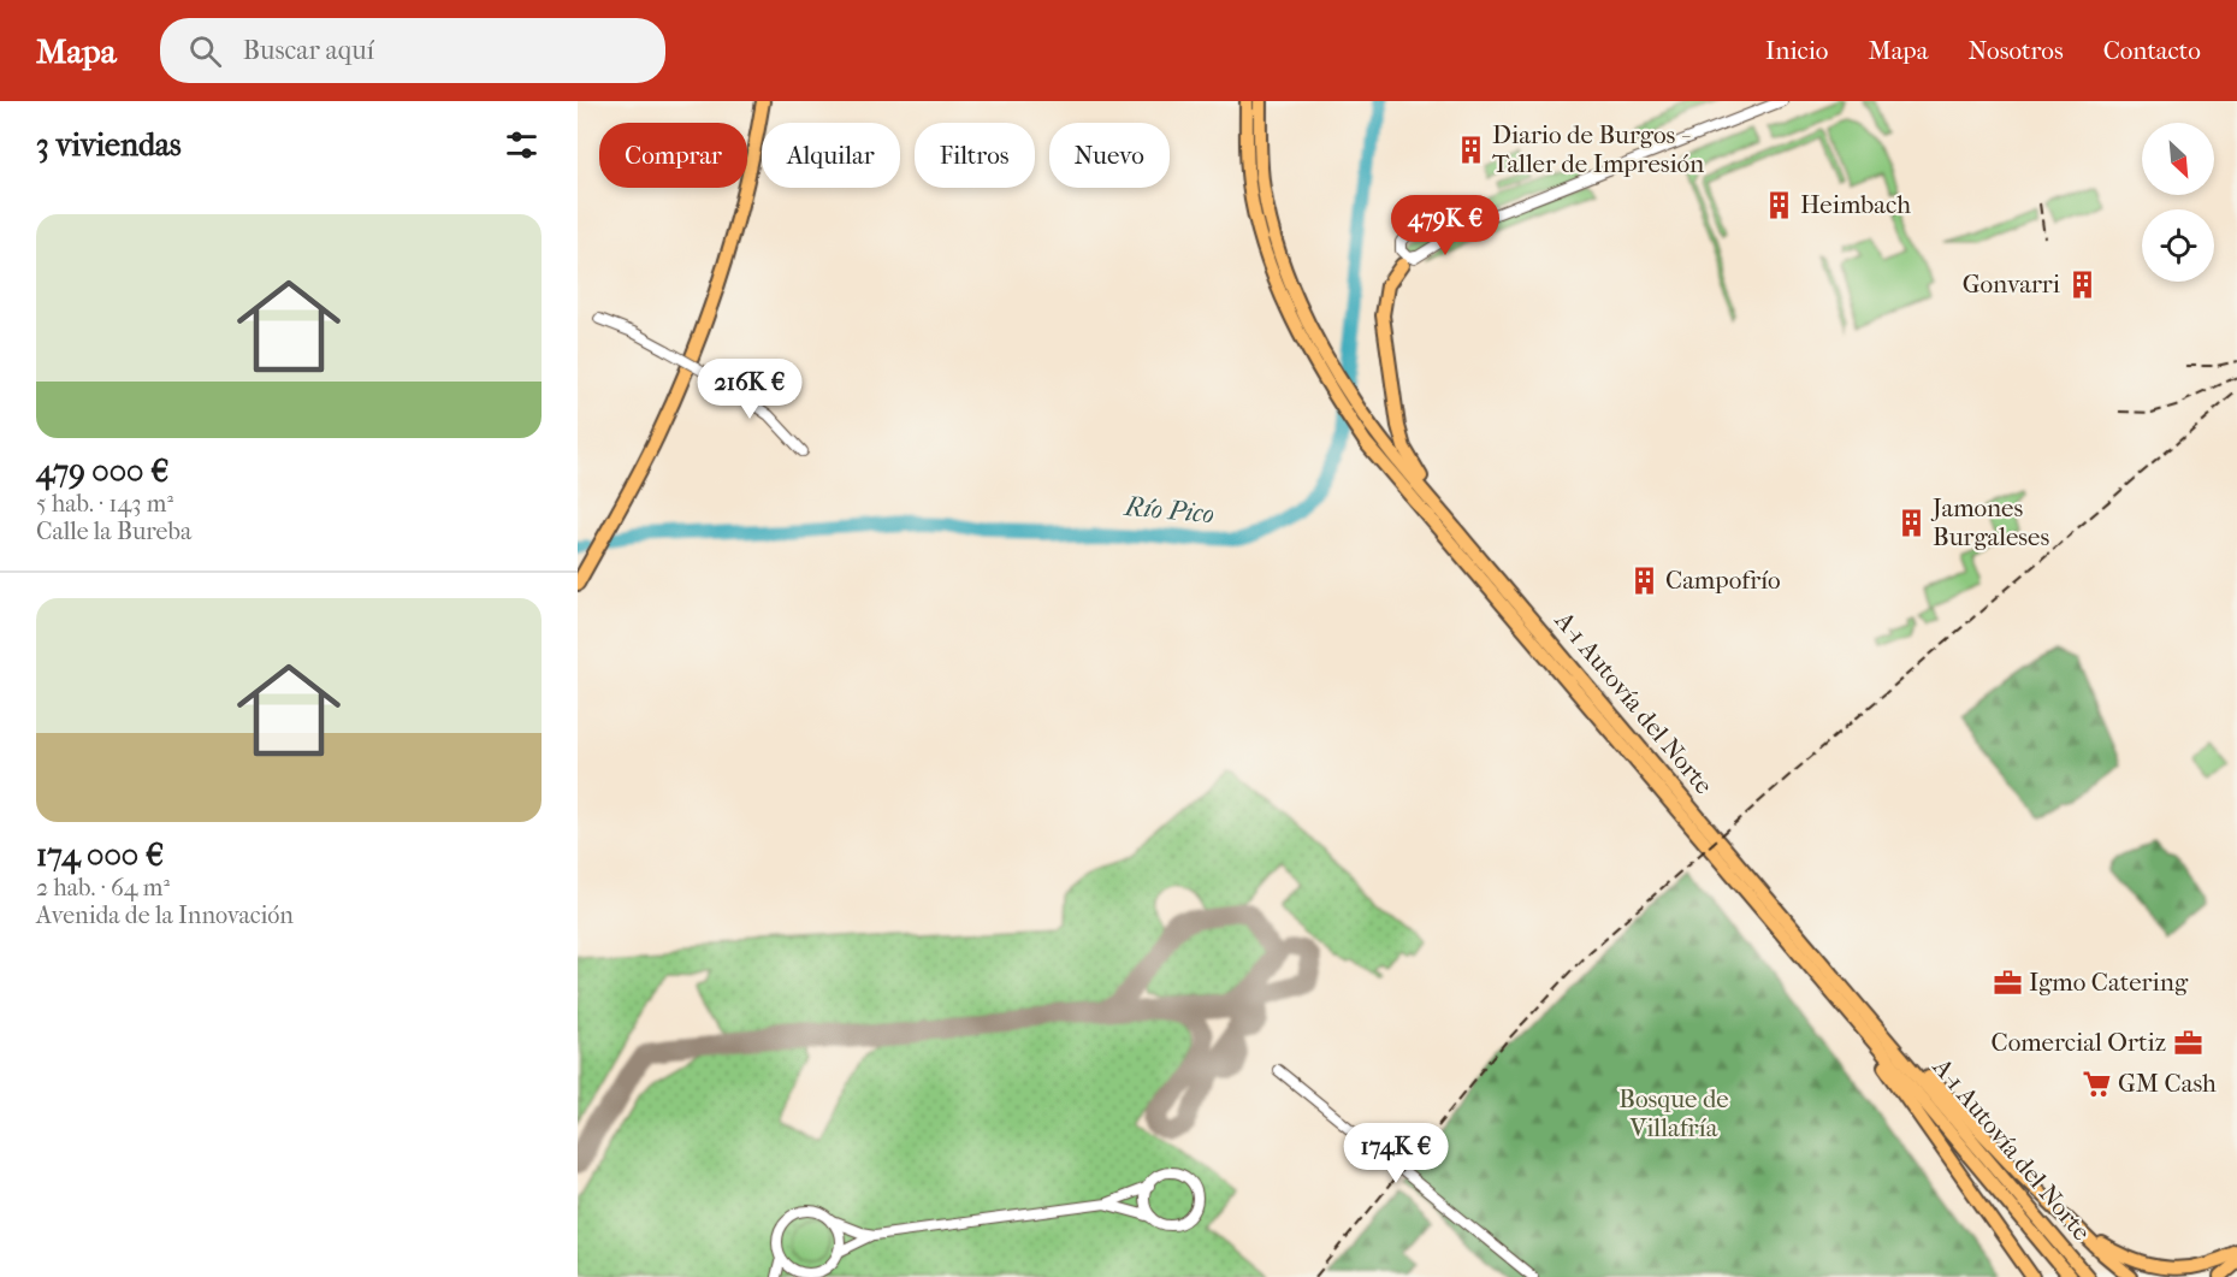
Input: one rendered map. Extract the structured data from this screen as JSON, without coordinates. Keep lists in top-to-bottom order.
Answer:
{
  "streets": {
    "highway": ["A-1 Autovía del Norte"]
  },
  "water": ["Río Pico"],
  "parks": ["Bosque de Villafría"],
  "places": {
    "building": [
      "Diario de Burgos - Taller de Impresión",
      "Heimbach",
      "Gonvarri",
      "Jamones Burgaleses",
      "Campofrío"
    ],
    "office": ["Igmo Catering", "Comercial Ortiz"],
    "supermarket": ["GM Cash"]
  },
  "north": "bottom right",
  "page": {
    "header": "Mapa",
    "search": "Buscar aquí",
    "nav": [
      "Inicio",
      "Mapa",
      "Nosotros",
      "Contacto"
    ],
    "heading": "3 viviendas",
    "chip": [
      "Comprar",
      "Alquilar",
      "Filtros",
      "Nuevo"
    ],
    "list": [
      {
        "name": "479 000 €",
        "note": "5 hab. · 143 m² · Calle la Bureba"
      },
      {
        "name": "174 000 €",
        "note": "2 hab. · 64 m² · Avenida de la Innovación"
      }
    ],
    "price": ["479K €", "216K €", "174K €"]
  }
}
